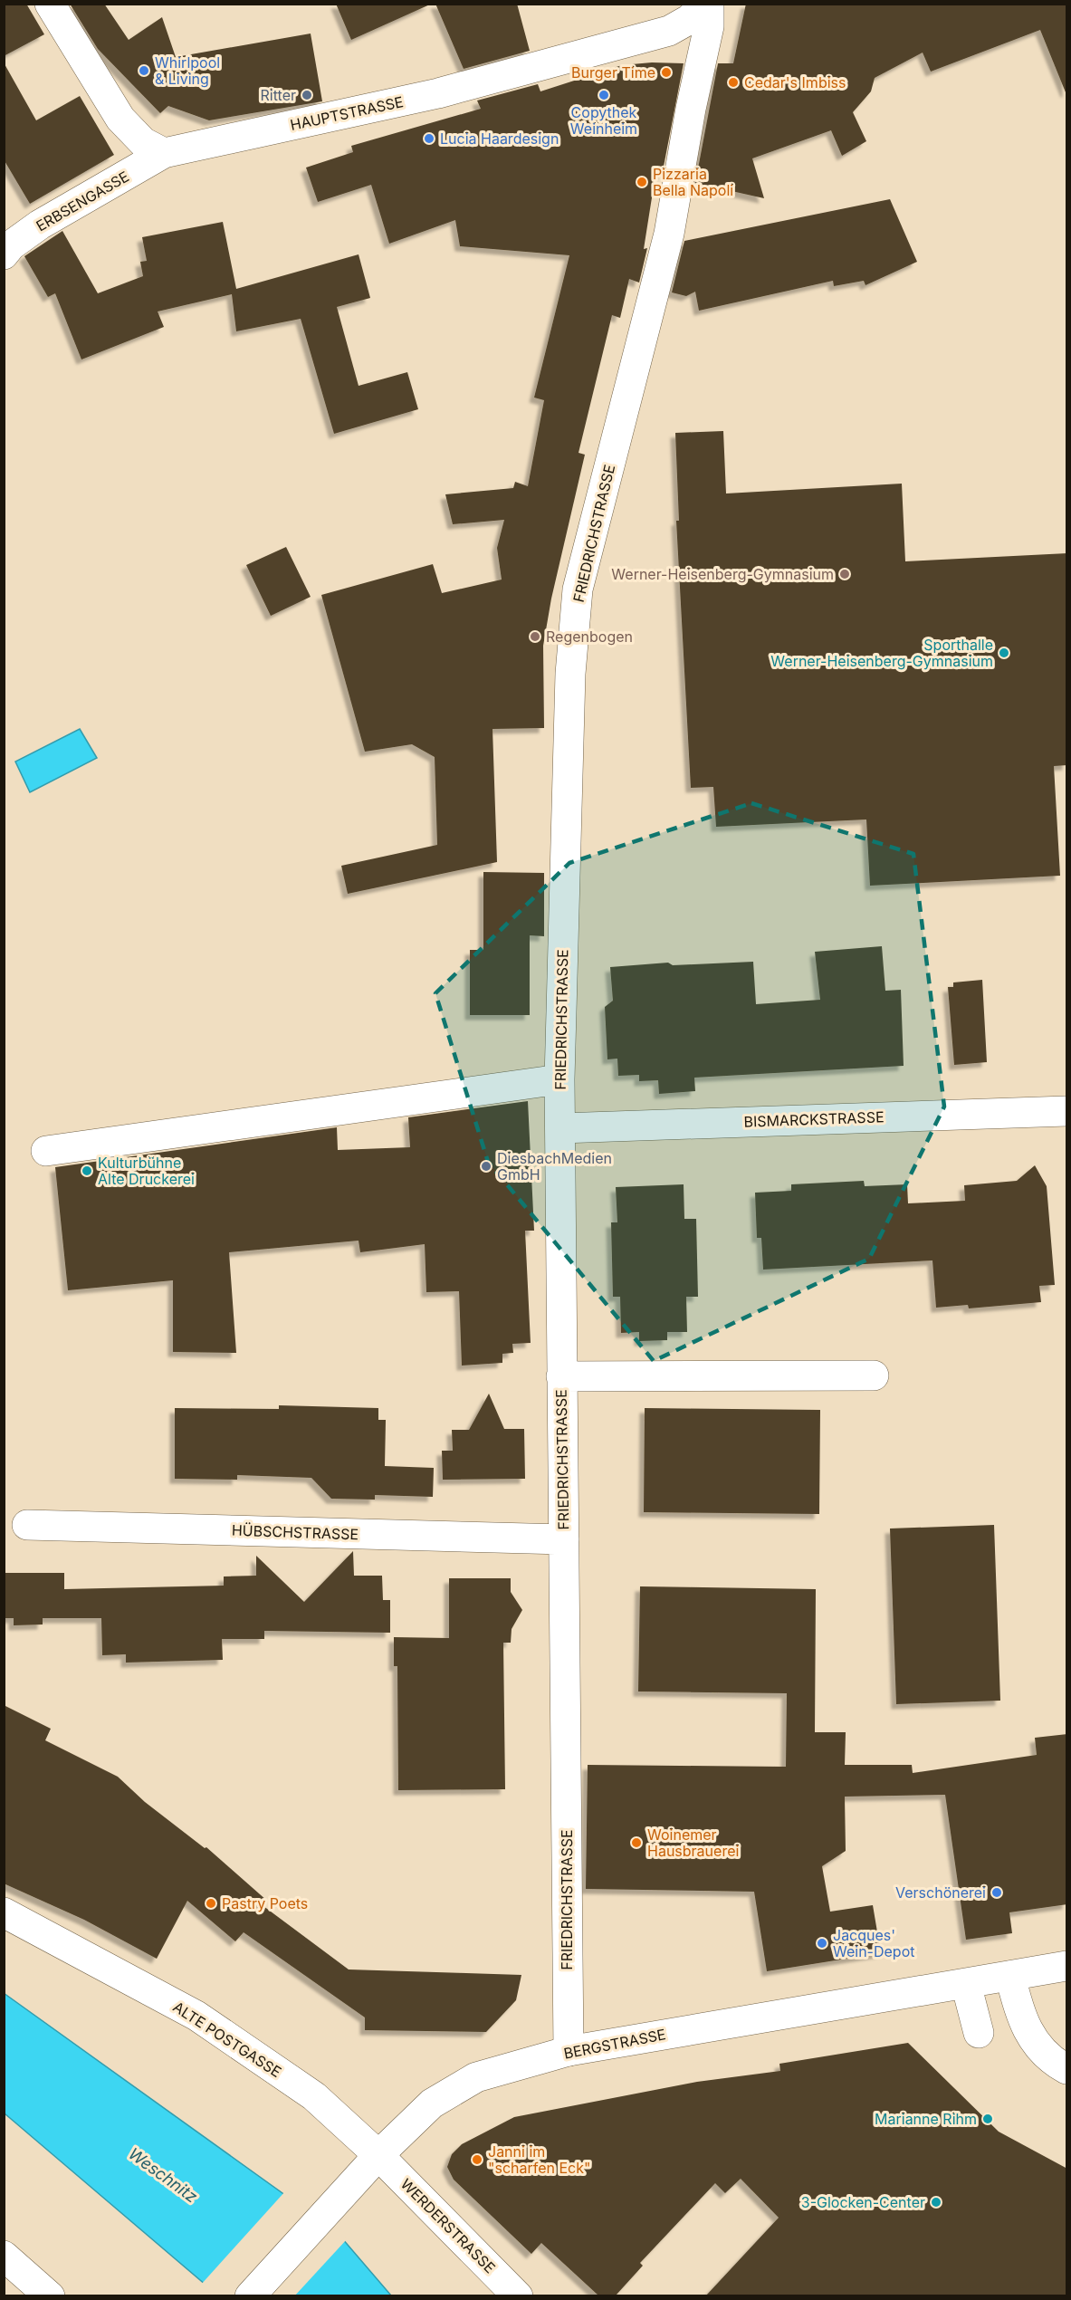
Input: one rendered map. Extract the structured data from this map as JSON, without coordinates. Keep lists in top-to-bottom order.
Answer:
{
  "streets": {
    "street": [
      "HAUPTSTRASSE",
      "ERBSENGASSE",
      "FRIEDRICHSTRASSE",
      "BISMARCKSTRASSE",
      "HÜBSCHSTRASSE",
      "ALTE POSTGASSE",
      "BERGSTRASSE",
      "WERDERSTRASSE"
    ]
  },
  "crossings": [
    ["HAUPTSTRASSE", "ERBSENGASSE"],
    ["HAUPTSTRASSE", "FRIEDRICHSTRASSE"],
    ["FRIEDRICHSTRASSE", "BISMARCKSTRASSE"],
    ["FRIEDRICHSTRASSE", "HÜBSCHSTRASSE"],
    ["FRIEDRICHSTRASSE", "BERGSTRASSE"],
    ["ALTE POSTGASSE", "BERGSTRASSE"],
    ["ALTE POSTGASSE", "WERDERSTRASSE"],
    ["BERGSTRASSE", "WERDERSTRASSE"]
  ],
  "water": ["Weschnitz"],
  "places": [
    "Whirlpool & Living",
    "Burger Time",
    "Cedar's Imbiss",
    "Ritter",
    "Copythek Weinheim",
    "Lucia Haardesign",
    "Pizzaria Bella Napoli",
    "Werner-Heisenberg-Gymnasium",
    "Regenbogen",
    "Sporthalle Werner-Heisenberg-Gymnasium",
    "DiesbachMedien GmbH",
    "Kulturbühne Alte Druckerei",
    "Woinemer Hausbrauerei",
    "Verschönerei",
    "Pastry Poets",
    "Jacques' Wein-Depot",
    "Marianne Rihm",
    "Janni im \"scharfen Eck\"",
    "3-Glocken-Center"
  ]
}
